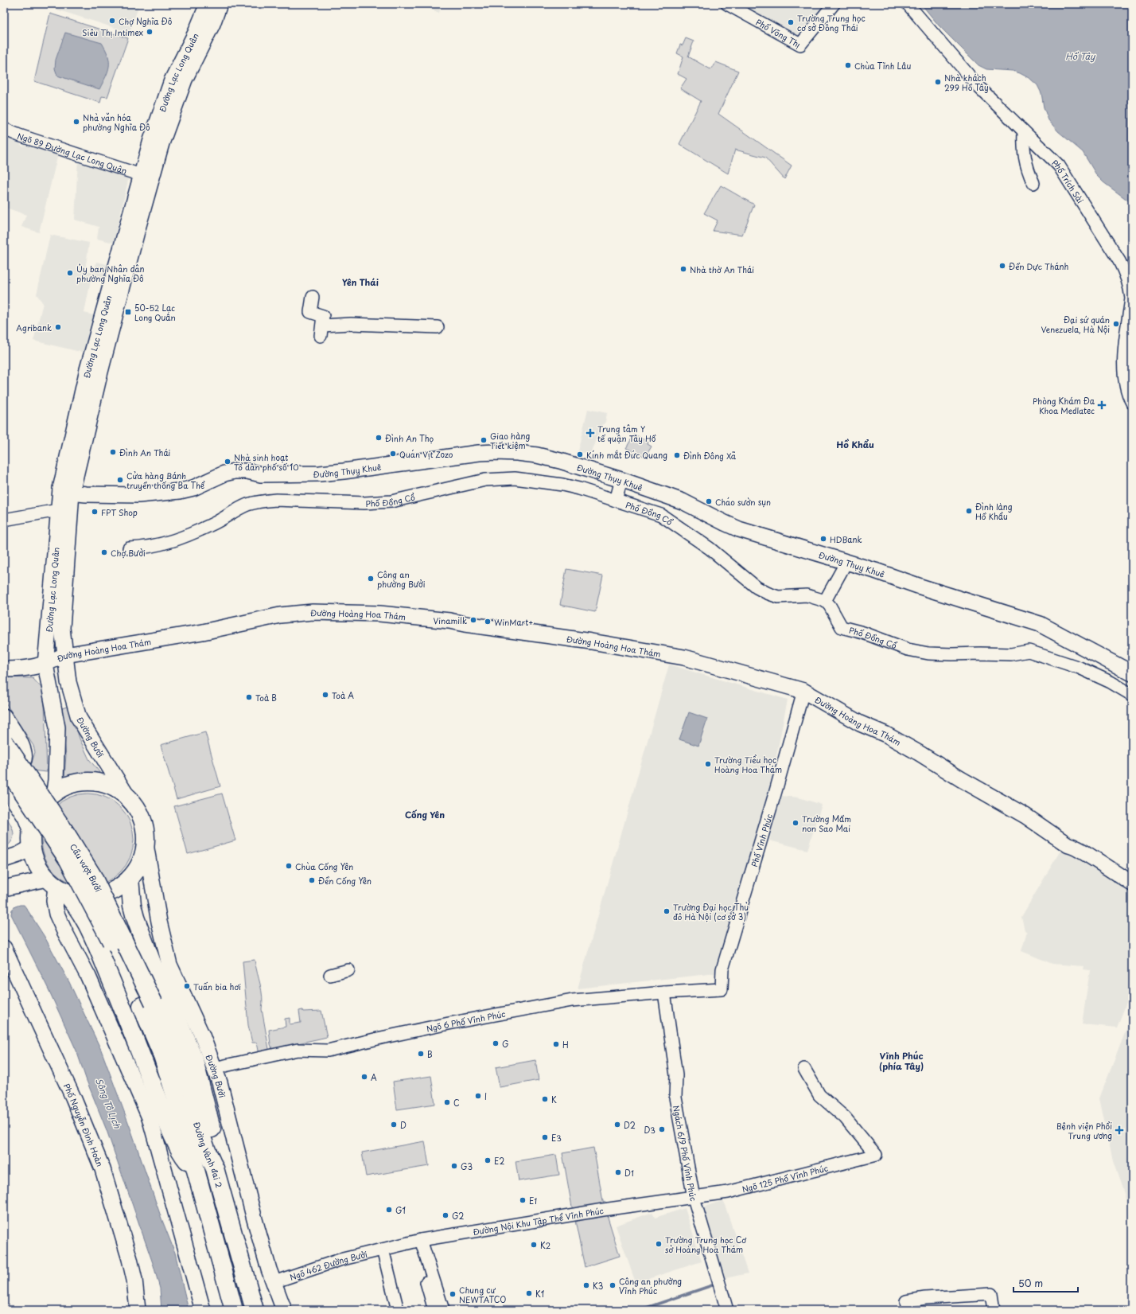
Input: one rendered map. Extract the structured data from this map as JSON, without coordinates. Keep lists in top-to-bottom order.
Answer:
{
  "streets": {
    "highway": ["Cầu vượt Bưởi", "Đường Vành đai 2"],
    "main road": [
      "Đường Lạc Long Quân",
      "Đường Thụy Khuê",
      "Đường Hoàng Hoa Thám",
      "Đường Bưởi",
      "Phố Nguyễn Đình Hoàn"
    ],
    "street": [
      "Phố Võng Thị",
      "Ngõ 89 Đường Lạc Long Quân",
      "Phố Trích Sài",
      "Phố Đồng Cổ",
      "Phố Vĩnh Phúc",
      "Ngõ 6 Phố Vĩnh Phúc",
      "Ngách 6/9 Phố Vĩnh Phúc",
      "Ngõ 125 Phố Vĩnh Phúc",
      "Đường Nội Khu Tập Thể Vĩnh Phúc",
      "Ngõ 462 Đường Bưởi"
    ]
  },
  "crossings": [
    ["Đường Lạc Long Quân", "Ngõ 89 Đường Lạc Long Quân"],
    ["Đường Lạc Long Quân", "Đường Thụy Khuê"],
    ["Đường Lạc Long Quân", "Đường Hoàng Hoa Thám"],
    ["Đường Lạc Long Quân", "Đường Bưởi"],
    ["Đường Hoàng Hoa Thám", "Đường Bưởi"],
    ["Đường Hoàng Hoa Thám", "Phố Vĩnh Phúc"],
    ["Đường Bưởi", "Ngõ 6 Phố Vĩnh Phúc"],
    ["Đường Bưởi", "Ngõ 462 Đường Bưởi"],
    ["Phố Vĩnh Phúc", "Ngõ 6 Phố Vĩnh Phúc"],
    ["Cầu vượt Bưởi", "Đường Vành đai 2"],
    ["Ngõ 6 Phố Vĩnh Phúc", "Ngách 6/9 Phố Vĩnh Phúc"],
    ["Ngách 6/9 Phố Vĩnh Phúc", "Ngõ 125 Phố Vĩnh Phúc"],
    ["Ngách 6/9 Phố Vĩnh Phúc", "Đường Nội Khu Tập Thể Vĩnh Phúc"],
    ["Ngõ 125 Phố Vĩnh Phúc", "Đường Nội Khu Tập Thể Vĩnh Phúc"],
    ["Đường Nội Khu Tập Thể Vĩnh Phúc", "Ngõ 462 Đường Bưởi"]
  ],
  "districts": [
    "Yên Thái",
    "Hồ Khẩu",
    "Cống Yên",
    "Vĩnh Phúc (phía Tây)"
  ],
  "water": ["Hồ Tây", "Sông Tô Lịch"],
  "places": {
    "other": [
      "Chợ Nghĩa Đô",
      "Trường Trung học cơ sở Đông Thái",
      "Siêu Thị Intimex",
      "Chùa Tĩnh Lâu",
      "Nhà khách 299 Hồ Tây",
      "Nhà văn hóa phường Nghĩa Đô",
      "Đền Dực Thánh",
      "Nhà thờ An Thái",
      "Ủy ban Nhân dân phường Nghĩa Đô",
      "Đại sứ quán Venezuela, Hà Nội",
      "Agribank",
      "Đình An Thọ",
      "Giao hàng Tiết kiệm",
      "Đình An Thái",
      "Quán Vịt Zozo",
      "Kính mắt Đức Quang",
      "Đình Đông Xã",
      "Nhà sinh hoạt Tổ dân phố số 10",
      "Cửa hàng Bánh truyền thống Ba Thể",
      "Cháo sườn sụn",
      "Đình làng Hồ Khẩu",
      "FPT Shop",
      "HDBank",
      "Chợ Bưởi",
      "Công an phường Bưởi",
      "Vinamilk",
      "WinMart+",
      "Toà A",
      "Toà B",
      "Trường Tiểu học Hoàng Hoa Thám",
      "Trường Mầm non Sao Mai",
      "Chùa Cống Yên",
      "Đền Cống Yên",
      "Trường Đại học Thủ đô Hà Nội (cơ sở 3)",
      "Tuấn bia hơi",
      "G",
      "H",
      "B",
      "A",
      "I",
      "K",
      "C",
      "D",
      "D2",
      "D3",
      "E3",
      "E2",
      "G3",
      "D1",
      "E1",
      "G1",
      "G2",
      "Trường Trung học Cơ sở Hoàng Hoa Thám",
      "K2",
      "K3",
      "Công an phường Vĩnh Phúc",
      "K1",
      "Chung cư NEWTATCO"
    ],
    "transit": ["50-52 Lạc Long Quân"],
    "health": ["Phòng Khám Đa Khoa Medlatec", "Trung tâm Y tế quận Tây Hồ", "Bệnh viện Phổi Trung ương"]
  },
  "scale_bar": "50 m"
}
